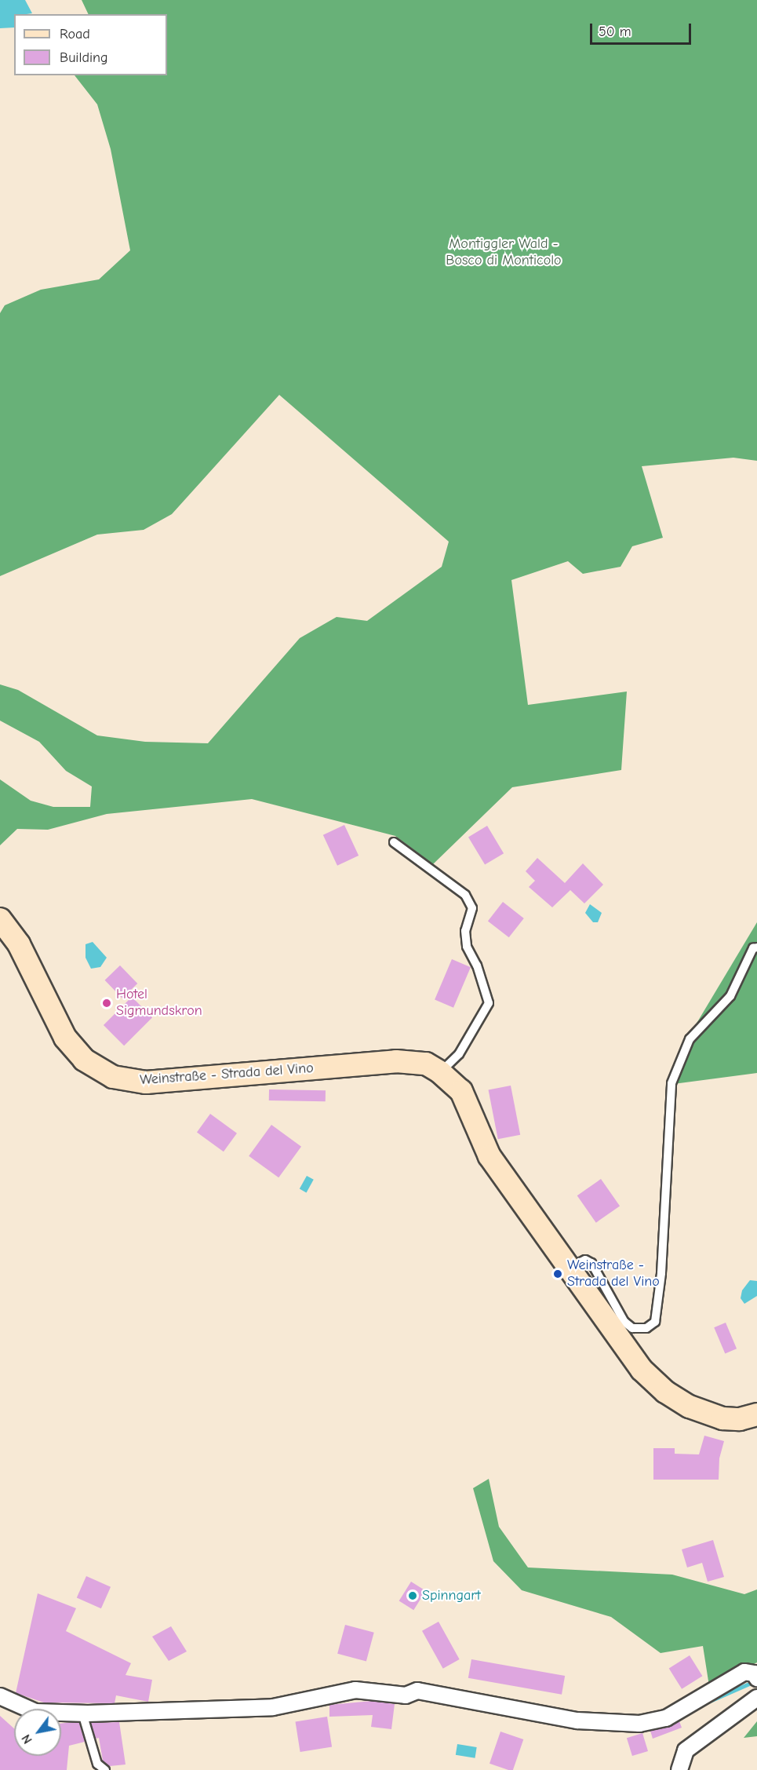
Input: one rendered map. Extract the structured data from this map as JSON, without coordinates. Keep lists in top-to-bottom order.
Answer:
{
  "streets": {
    "main road": ["Weinstraße - Strada del Vino"]
  },
  "parks": ["Montiggler Wald - Bosco di Monticolo"],
  "places": ["Hotel Sigmundskron", "Weinstraße - Strada del Vino", "Spinngart"],
  "legend": ["Road", "Building"],
  "scale_bar": "50 m",
  "north": "bottom left"
}
